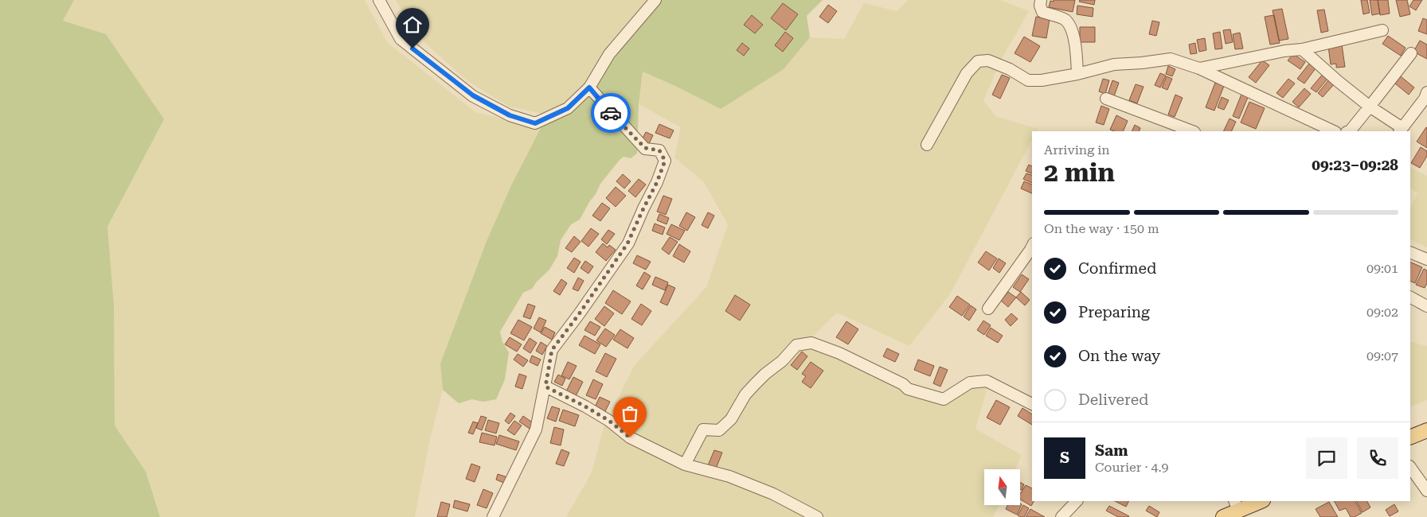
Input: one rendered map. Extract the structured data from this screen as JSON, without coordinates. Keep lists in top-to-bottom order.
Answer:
{
  "north": "top",
  "page": {
    "heading": ["2 min", "Arriving in", "09:23–09:28"],
    "panel": ["Sam", "Courier · 4.9"],
    "bar": "On the way · 150 m",
    "list": [
      ["Confirmed", "09:01"],
      ["Preparing", "09:02"],
      ["On the way", "09:07"],
      "Delivered"
    ],
    "round": "S"
  }
}
